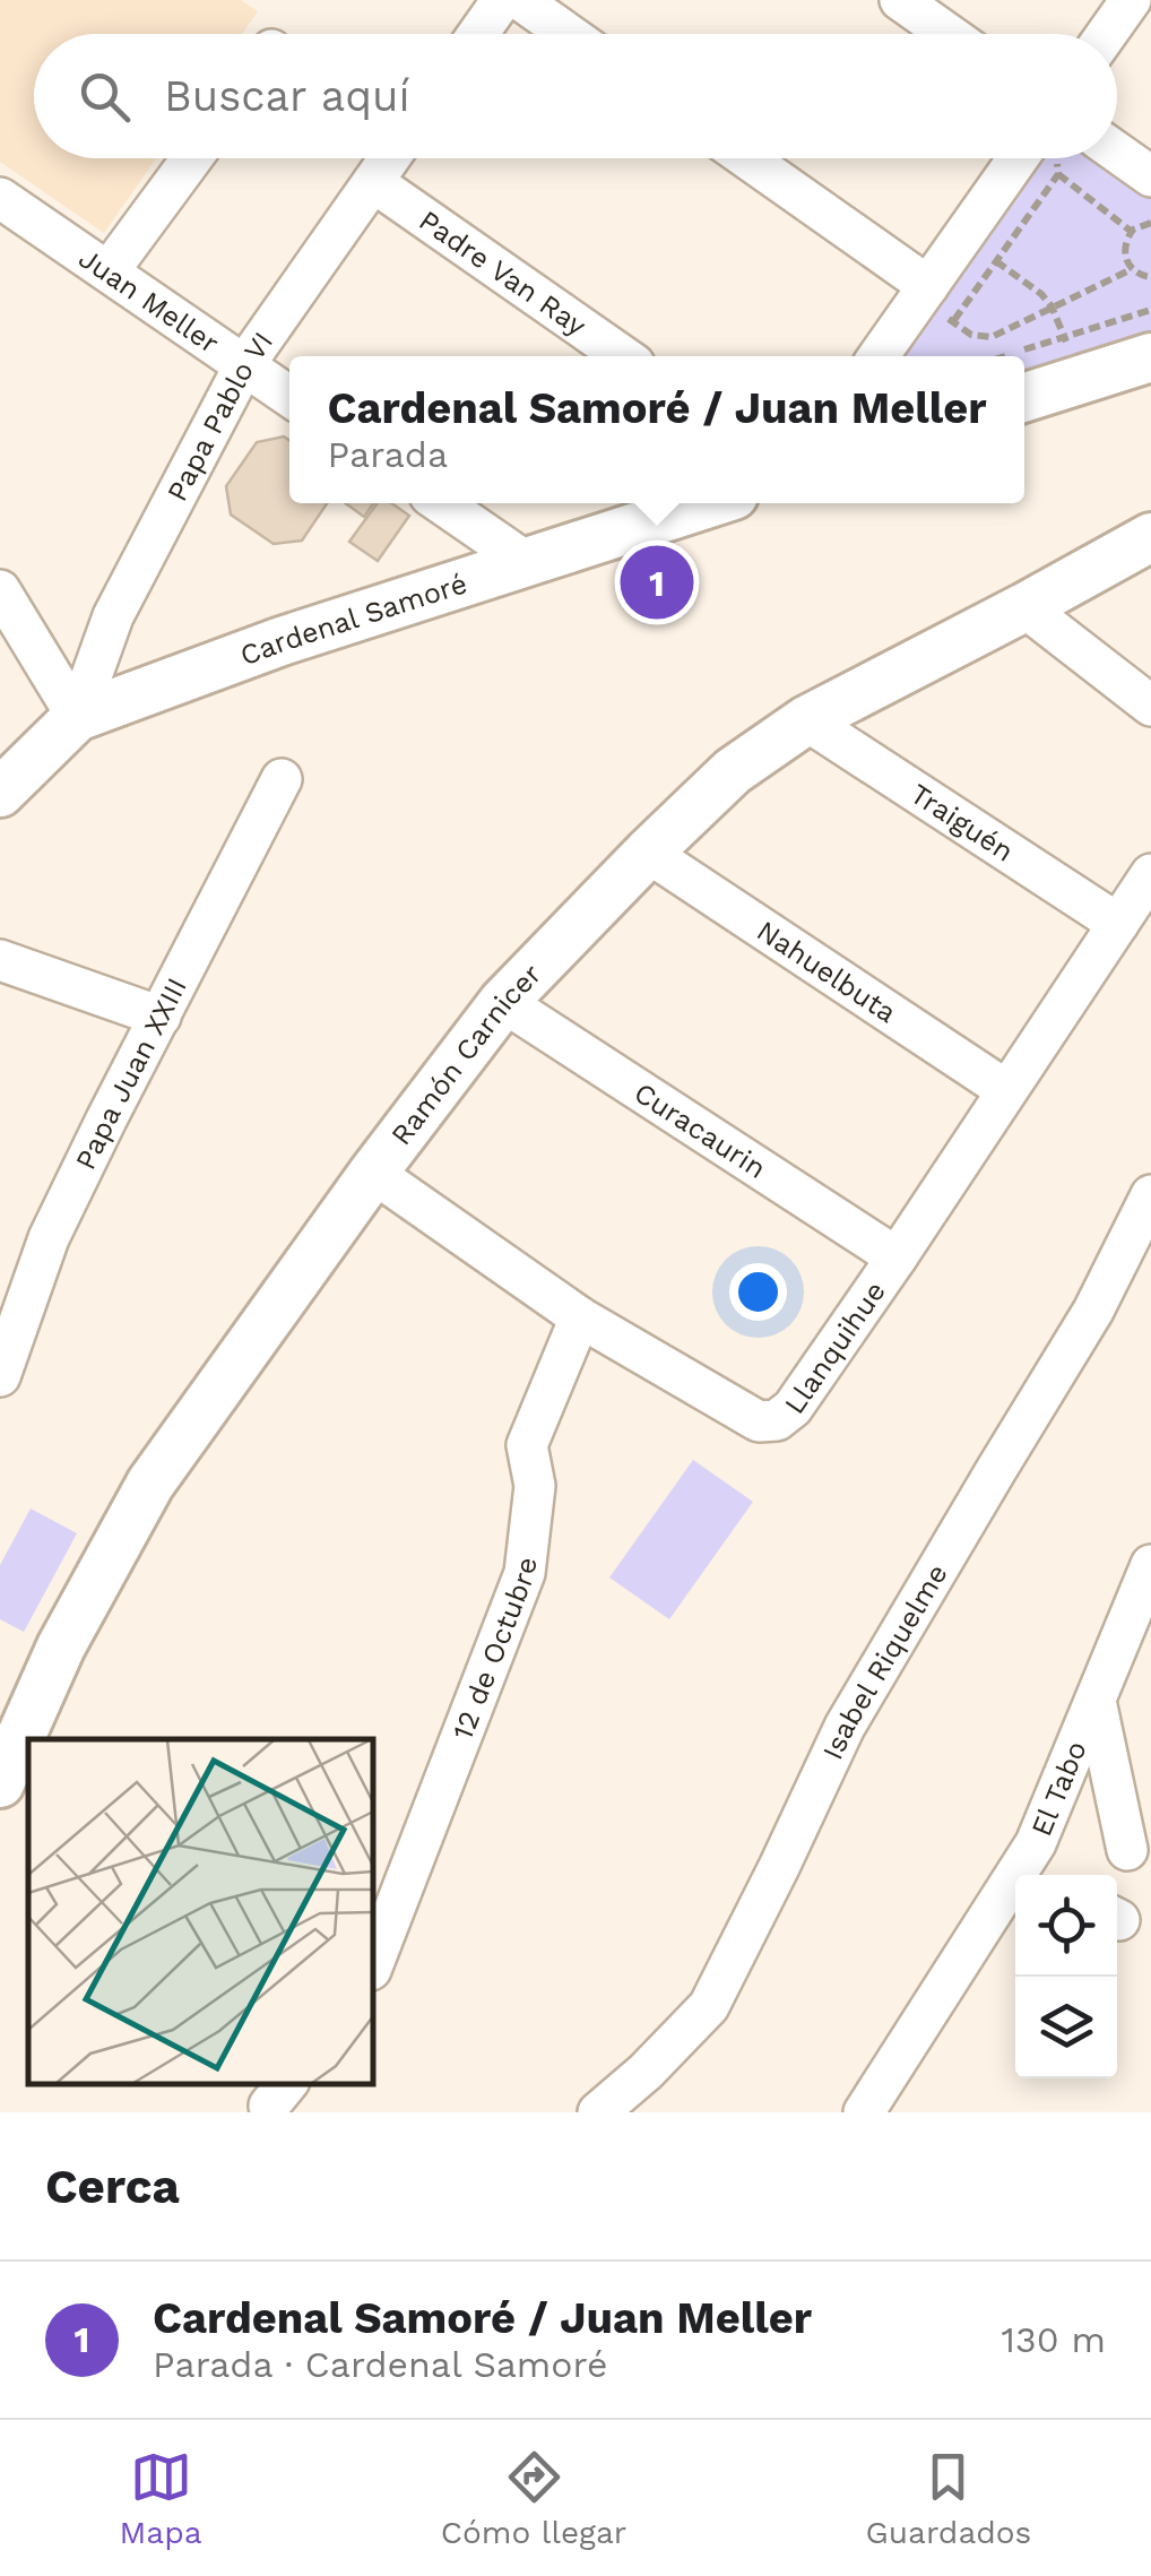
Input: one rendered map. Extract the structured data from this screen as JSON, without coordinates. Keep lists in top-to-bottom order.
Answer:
{
  "streets": {
    "street": [
      "Padre Van Ray",
      "Juan Meller",
      "Papa Pablo VI",
      "Cardenal Samoré",
      "Traiguén",
      "Nahuelbuta",
      "Ramón Carnicer",
      "Papa Juan XXIII",
      "Curacaurin",
      "Llanquihue",
      "12 de Octubre",
      "Isabel Riquelme",
      "El Tabo"
    ]
  },
  "crossings": [
    ["Padre Van Ray", "Papa Pablo VI"],
    ["Juan Meller", "Papa Pablo VI"],
    ["Papa Pablo VI", "Cardenal Samoré"],
    ["Traiguén", "Ramón Carnicer"],
    ["Traiguén", "Llanquihue"],
    ["Nahuelbuta", "Ramón Carnicer"],
    ["Nahuelbuta", "Llanquihue"],
    ["Ramón Carnicer", "Curacaurin"],
    ["Ramón Carnicer", "Llanquihue"],
    ["Curacaurin", "Llanquihue"],
    ["Llanquihue", "12 de Octubre"]
  ],
  "page": {
    "search": "Buscar aquí",
    "popup": ["Cardenal Samoré / Juan Meller", "Parada"],
    "pins": "1",
    "heading": "Cerca",
    "list": [
      {
        "mark": "1",
        "name": "Cardenal Samoré / Juan Meller",
        "note": "Parada · Cardenal Samoré",
        "value": "130 m"
      }
    ],
    "nav": ["Mapa", "Cómo llegar", "Guardados"]
  }
}
